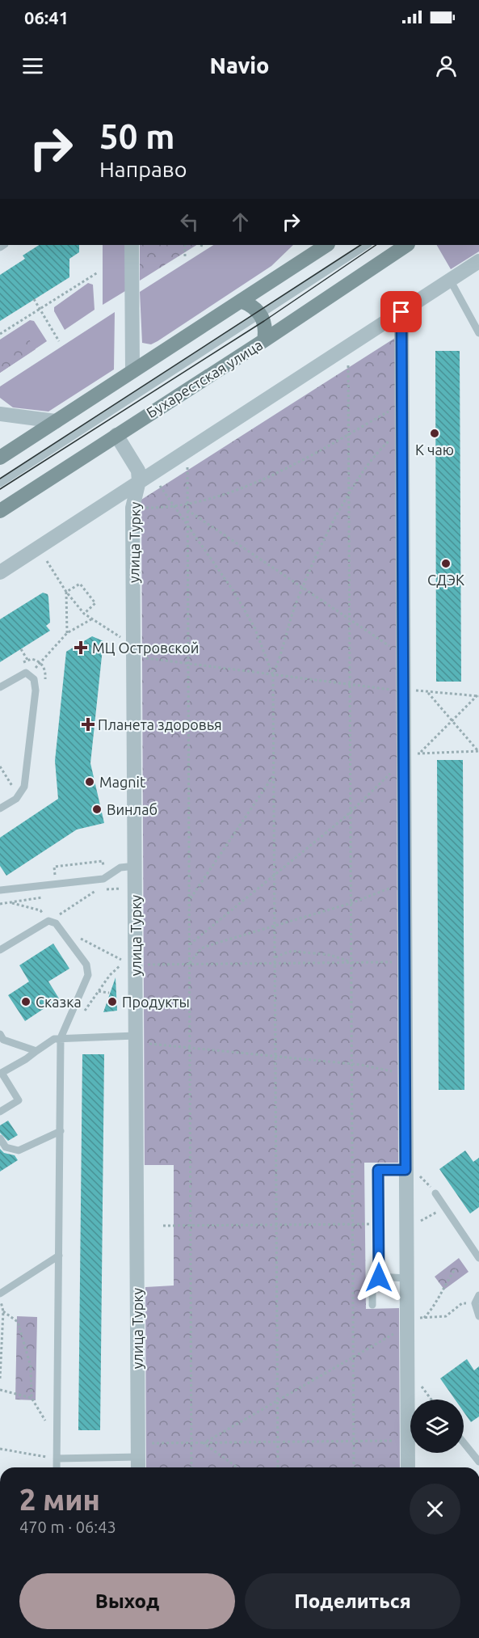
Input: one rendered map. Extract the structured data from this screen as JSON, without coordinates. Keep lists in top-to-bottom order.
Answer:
{
  "streets": {
    "main road": ["Бухарестская улица"],
    "street": ["улица Турку"]
  },
  "crossings": [
    ["Бухарестская улица", "улица Турку"]
  ],
  "places": {
    "other": [
      "К чаю",
      "СДЭК",
      "Magnit",
      "Винлаб",
      "Сказка",
      "Продукты"
    ],
    "health": ["МЦ Островской", "Планета здоровья"]
  },
  "page": {
    "status": "06:41",
    "header": "Navio",
    "turn": ["50 m", "Направо"],
    "heading": ["2 мин", "470 m · 06:43"],
    "buttons": ["Выход", "Поделиться"]
  }
}
